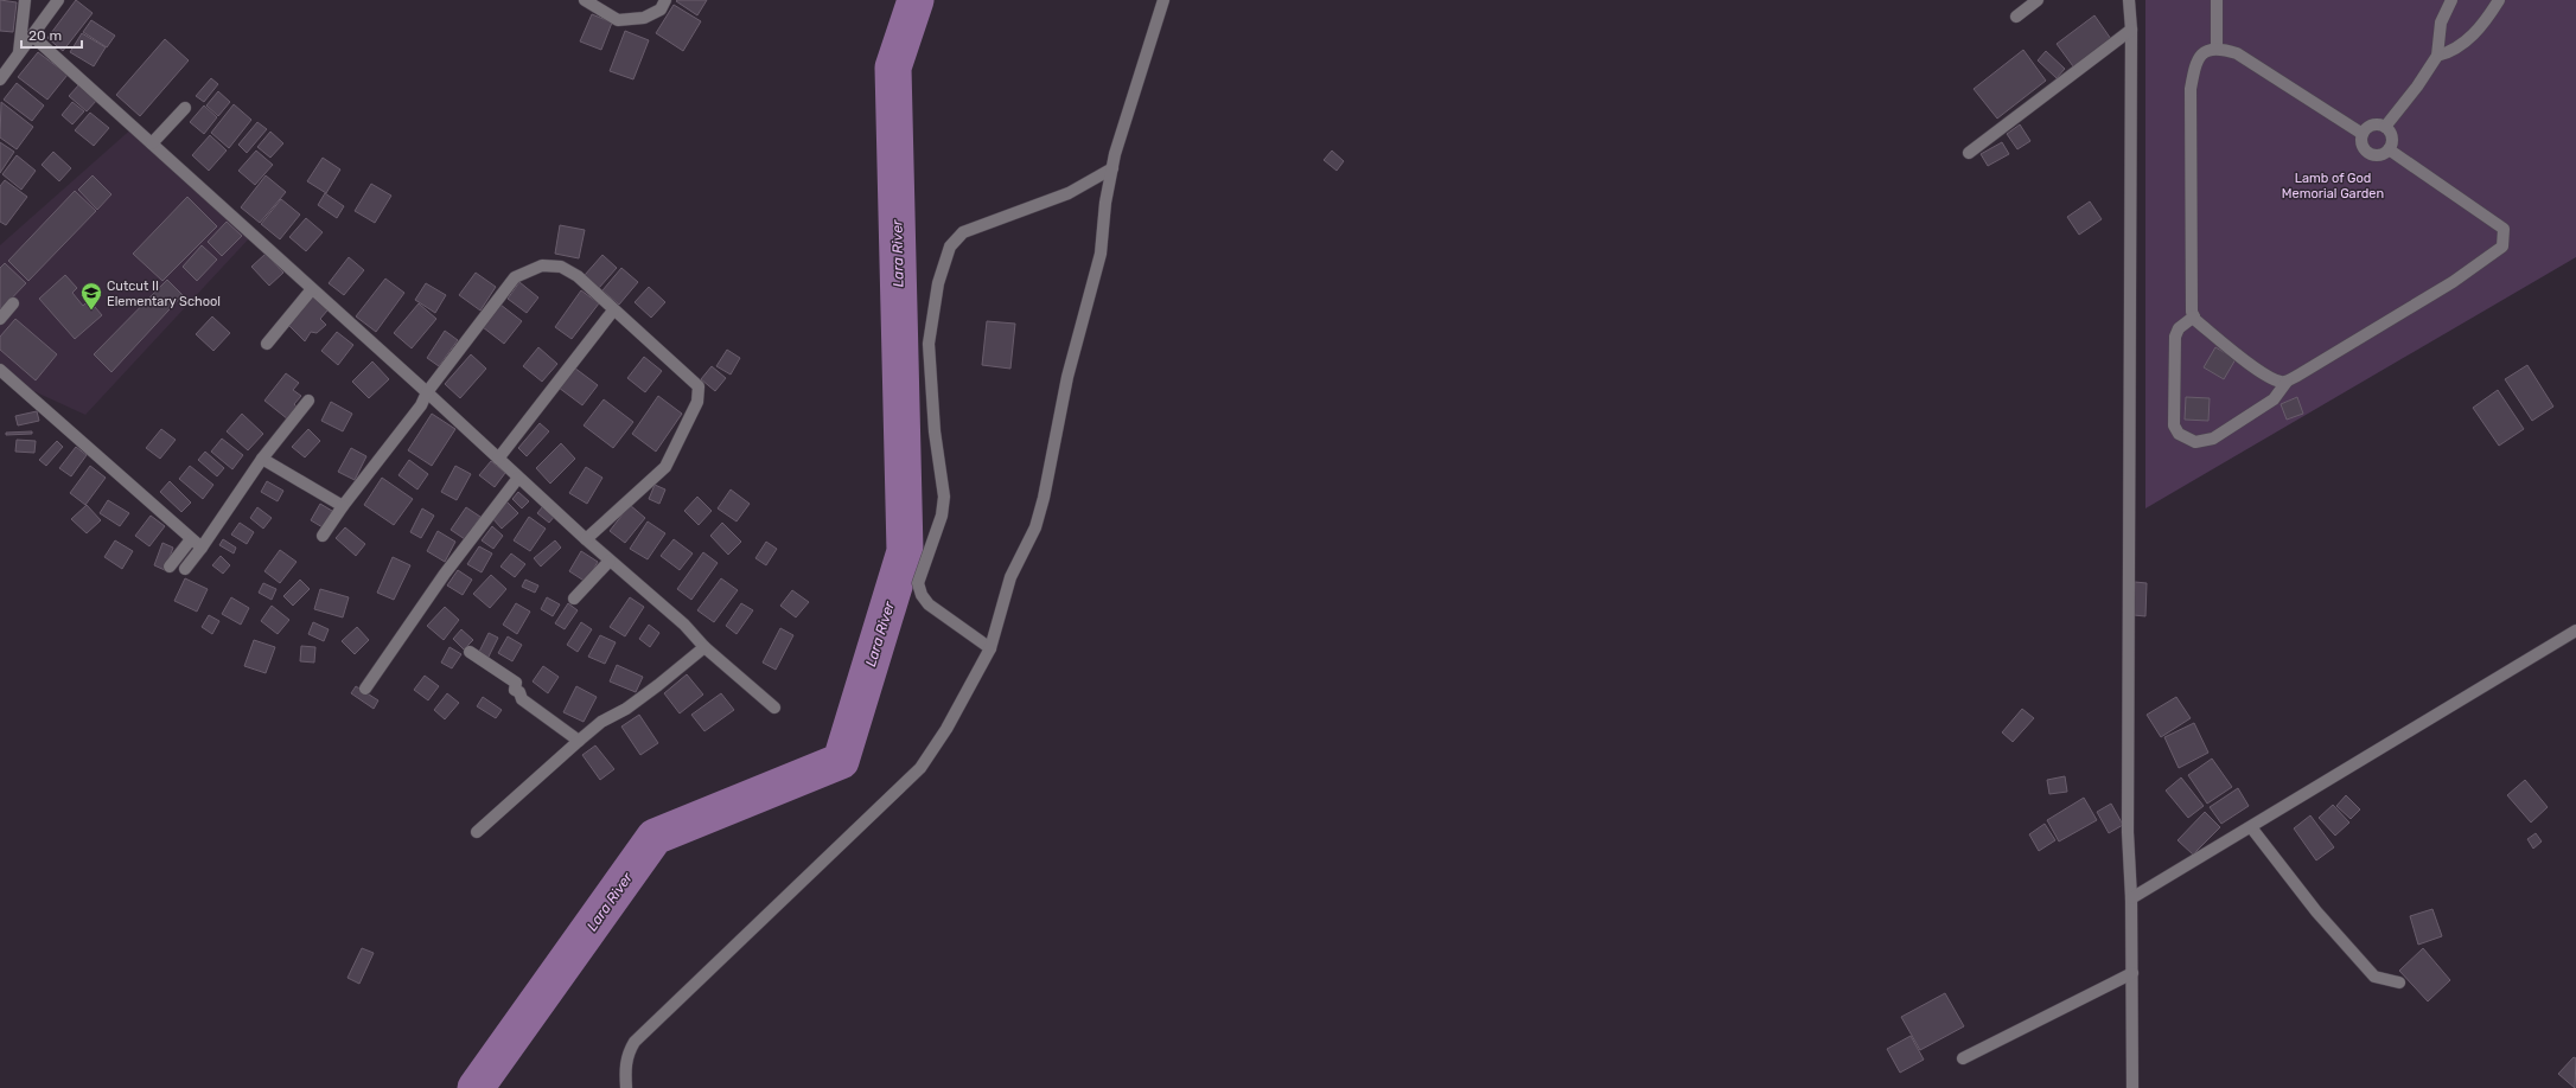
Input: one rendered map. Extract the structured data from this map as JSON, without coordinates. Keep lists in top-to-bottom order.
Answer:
{
  "water": ["Lara River"],
  "parks": ["Lamb of God Memorial Garden"],
  "places": {
    "school or university": ["Cutcut II Elementary School"]
  },
  "scale_bar": "20 m"
}
